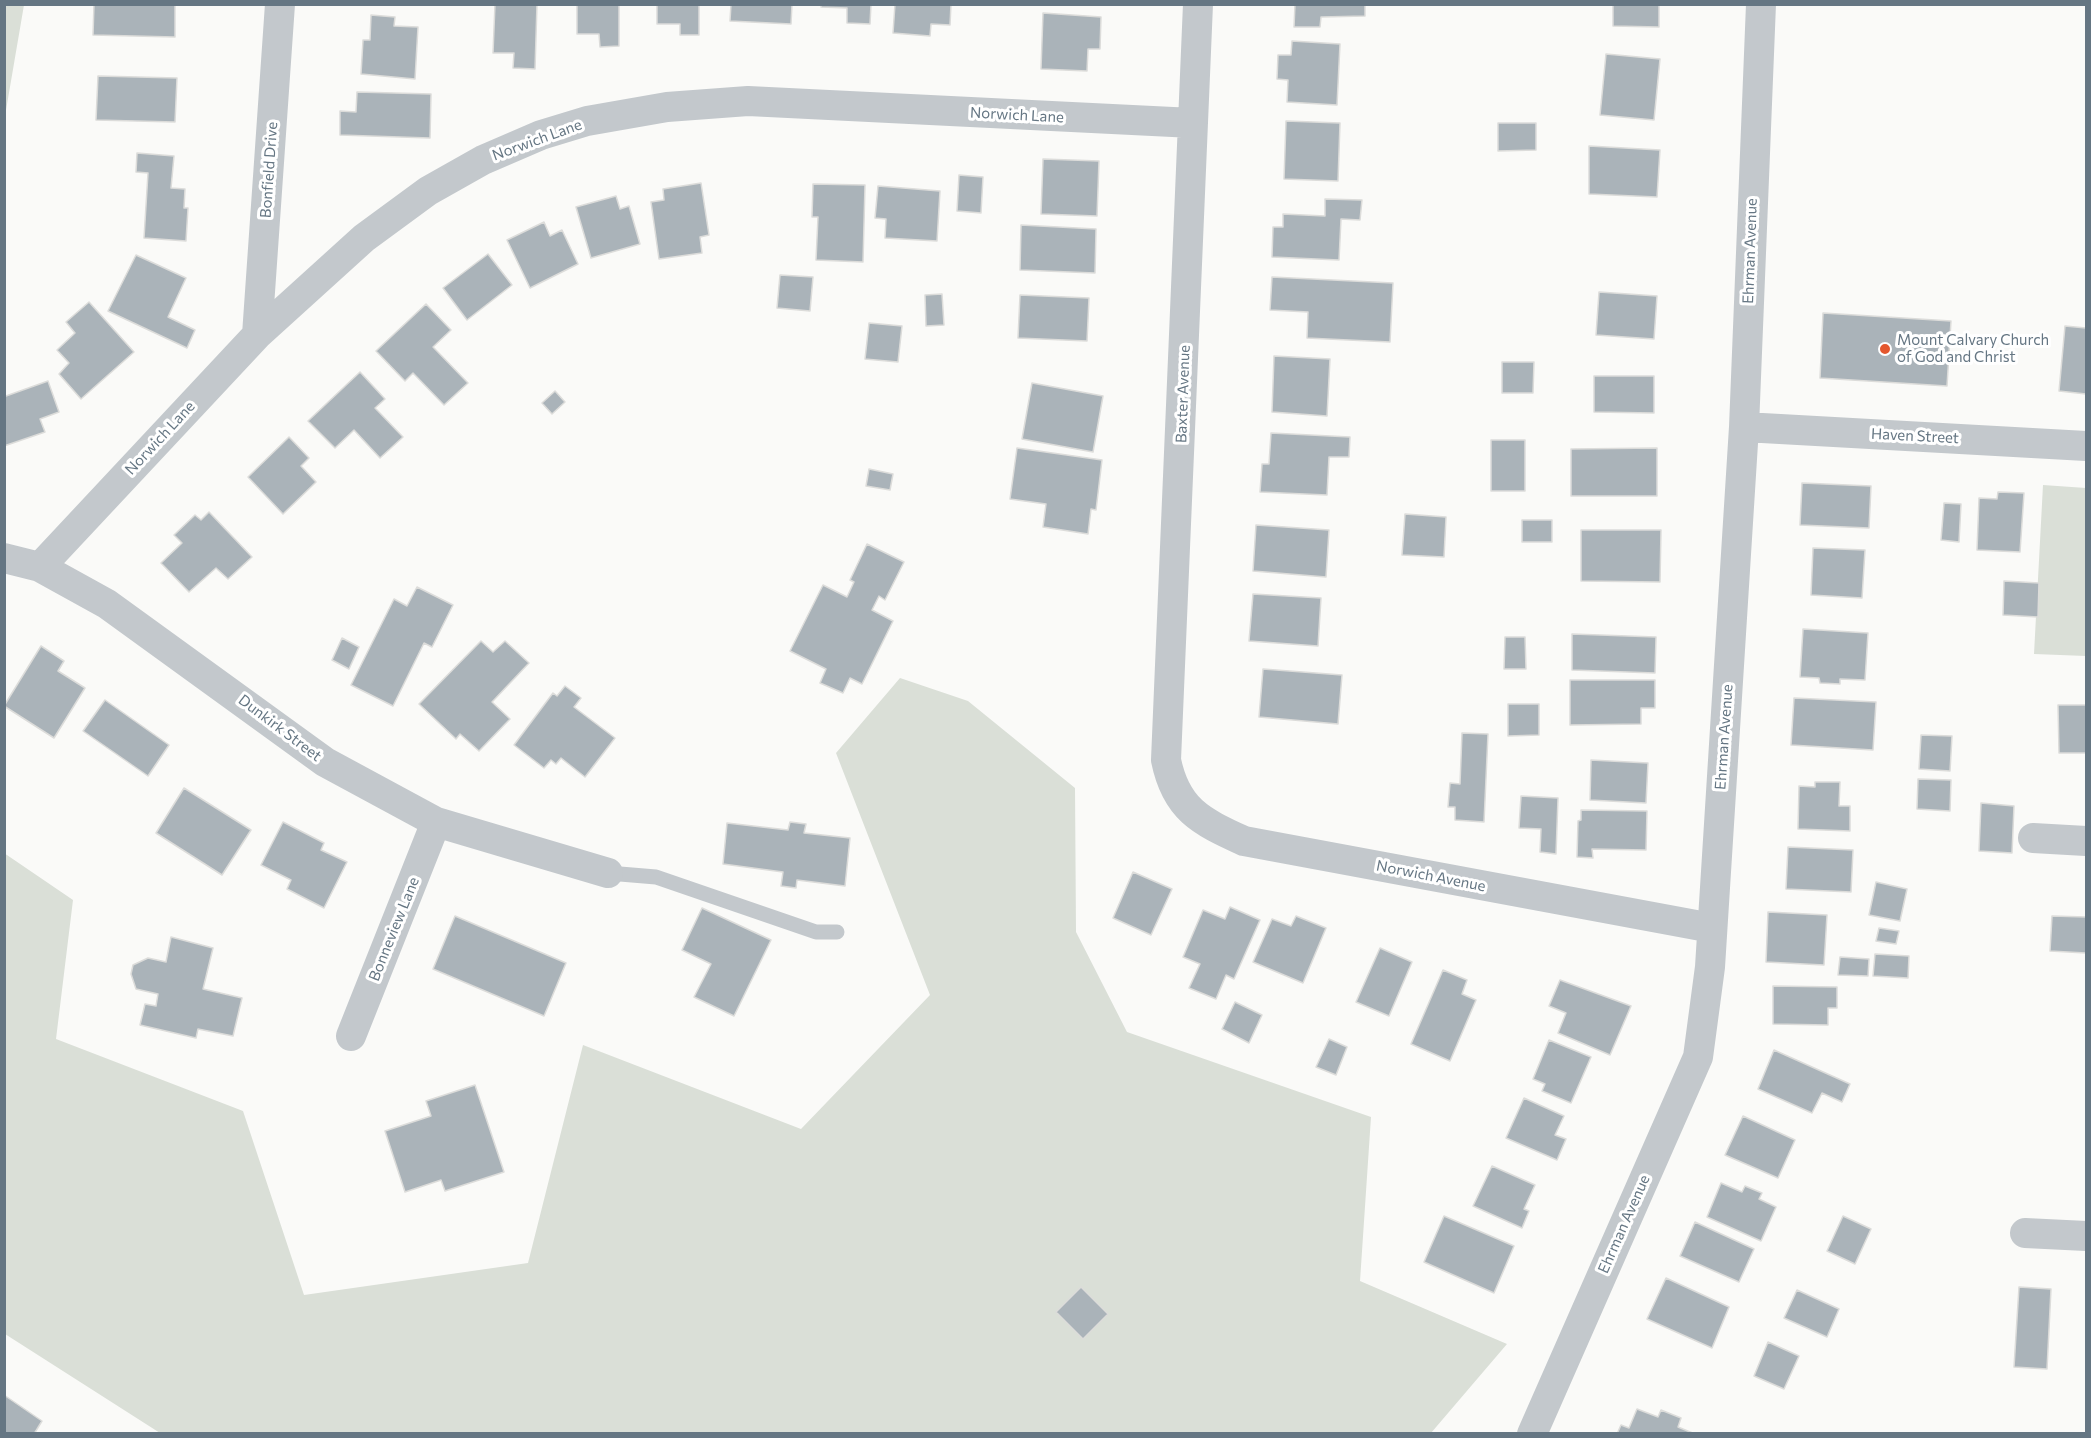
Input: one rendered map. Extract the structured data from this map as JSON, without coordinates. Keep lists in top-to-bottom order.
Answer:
{
  "streets": {
    "street": [
      "Norwich Lane",
      "Bonfield Drive",
      "Ehrman Avenue",
      "Baxter Avenue",
      "Haven Street",
      "Dunkirk Street",
      "Norwich Avenue",
      "Bonneview Lane"
    ]
  },
  "crossings": [
    ["Norwich Lane", "Bonfield Drive"],
    ["Norwich Lane", "Baxter Avenue"],
    ["Norwich Lane", "Dunkirk Street"],
    ["Ehrman Avenue", "Haven Street"],
    ["Ehrman Avenue", "Norwich Avenue"],
    ["Baxter Avenue", "Norwich Avenue"],
    ["Dunkirk Street", "Bonneview Lane"]
  ],
  "places": ["Mount Calvary Church of God and Christ"]
}
